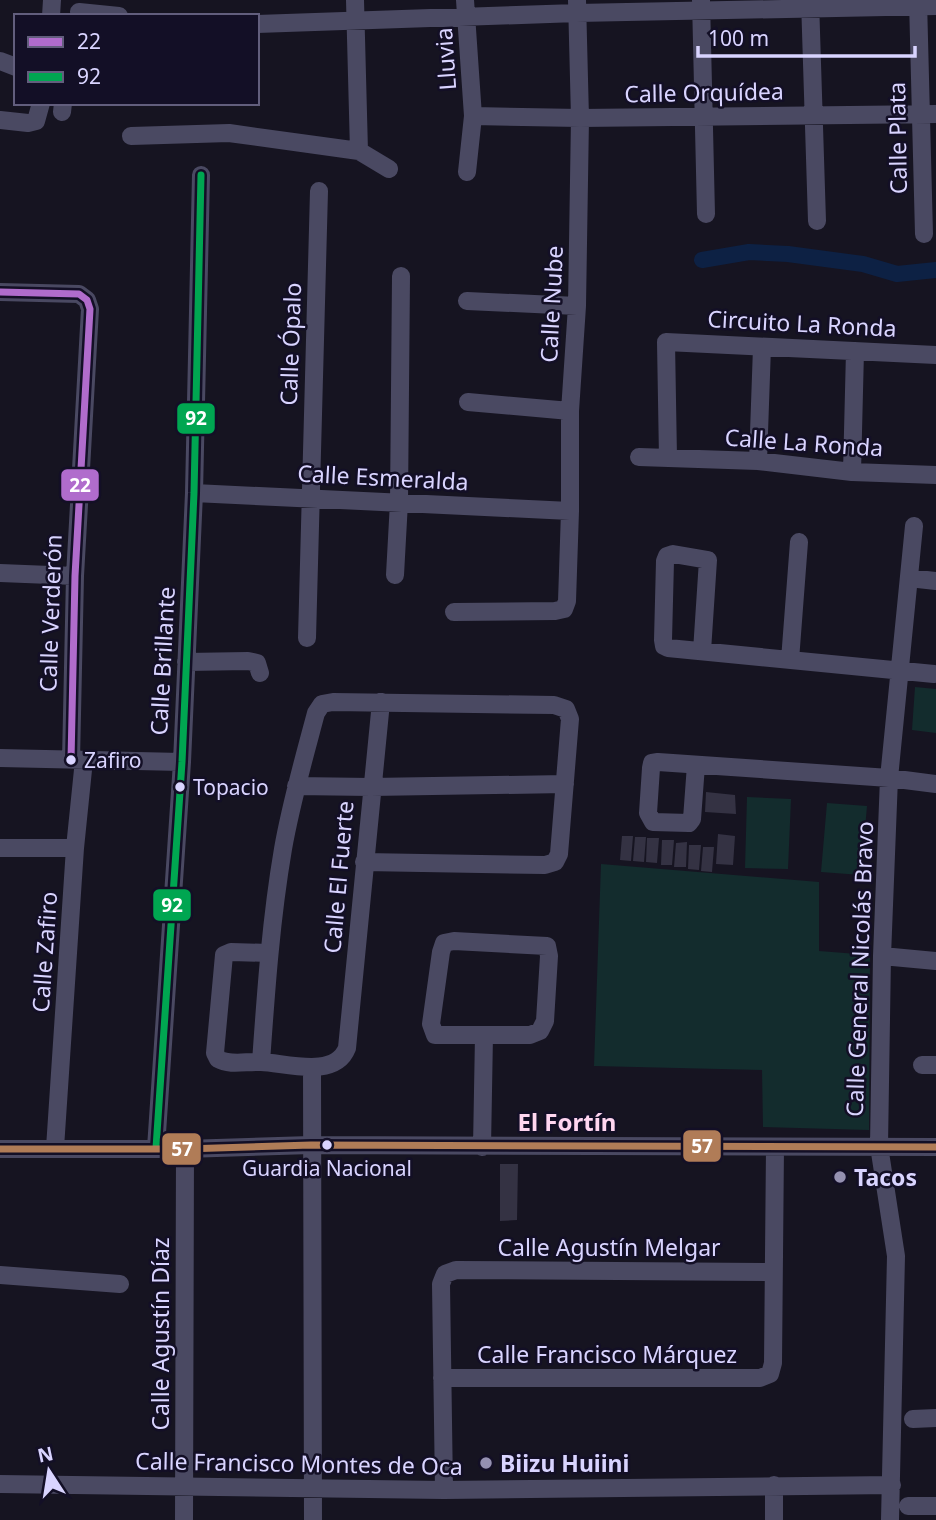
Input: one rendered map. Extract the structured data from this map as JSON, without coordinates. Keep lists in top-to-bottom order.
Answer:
{
  "streets": {
    "street": [
      "Lluvia",
      "Calle Orquídea",
      "Calle Plata",
      "Calle Nube",
      "Circuito La Ronda",
      "Calle Ópalo",
      "Calle La Ronda",
      "Calle Esmeralda",
      "Calle Verderón",
      "Calle Brillante",
      "Calle El Fuerte",
      "Calle Zafiro",
      "Calle General Nicolás Bravo",
      "Calle Agustín Melgar",
      "Calle Agustín Díaz",
      "Calle Francisco Márquez",
      "Calle Francisco Montes de Oca"
    ]
  },
  "crossings": [
    ["Lluvia", "Calle Orquídea"],
    ["Calle Orquídea", "Calle Plata"],
    ["Calle Orquídea", "Calle Nube"],
    ["Calle Nube", "Calle Esmeralda"],
    ["Circuito La Ronda", "Calle La Ronda"],
    ["Calle Ópalo", "Calle Esmeralda"],
    ["Calle Esmeralda", "Calle Brillante"],
    ["Calle Verderón", "Calle Zafiro"],
    ["Calle General Nicolás Bravo", "Calle Francisco Montes de Oca"],
    ["Calle Agustín Melgar", "Calle Francisco Márquez"],
    ["Calle Agustín Díaz", "Calle Francisco Montes de Oca"]
  ],
  "districts": ["El Fortín"],
  "places": [
    "Zafiro",
    "Topacio",
    "Guardia Nacional",
    "Tacos",
    "Biizu Huiini"
  ],
  "lines": ["transit line 92", "transit line 22", "transit line 57"],
  "legend": ["22", "92"],
  "scale_bar": "100 m",
  "north": "top"
}
